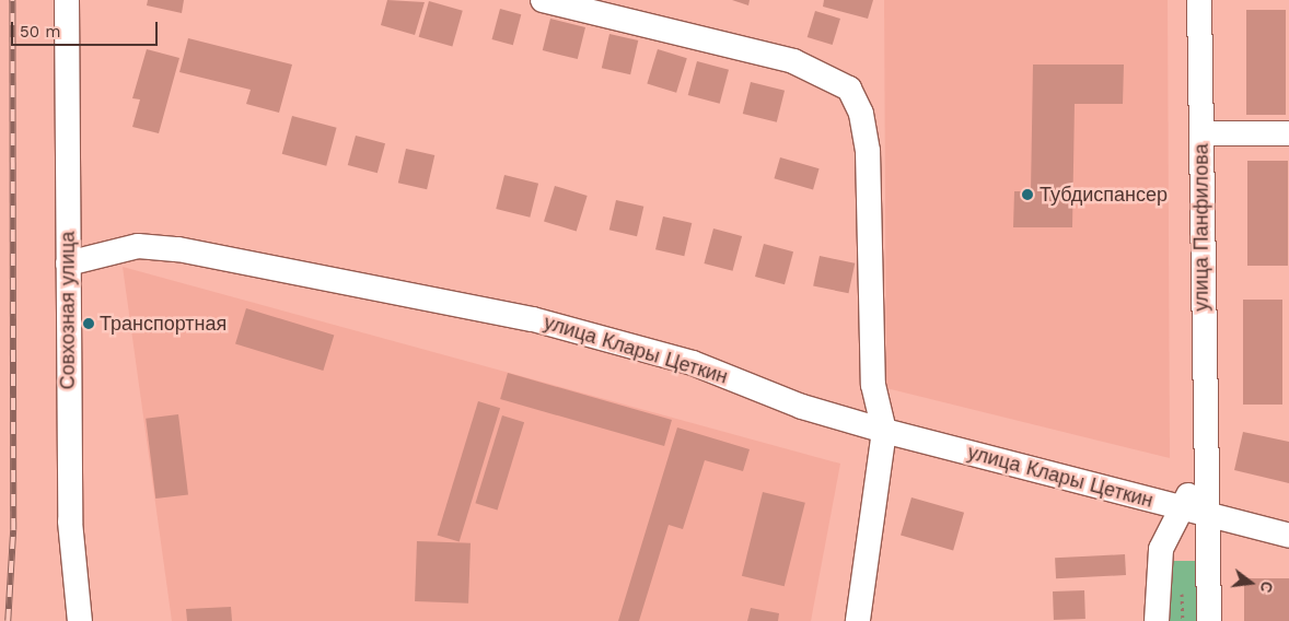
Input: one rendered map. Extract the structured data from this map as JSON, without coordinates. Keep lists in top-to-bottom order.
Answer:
{
  "streets": {
    "street": ["улица Панфилова", "Совхозная улица", "улица Клары Цеткин"]
  },
  "crossings": [
    ["улица Панфилова", "улица Клары Цеткин"],
    ["Совхозная улица", "улица Клары Цеткин"]
  ],
  "places": ["Тубдиспансер", "Транспортная"],
  "scale_bar": "50 m",
  "north": "right"
}
